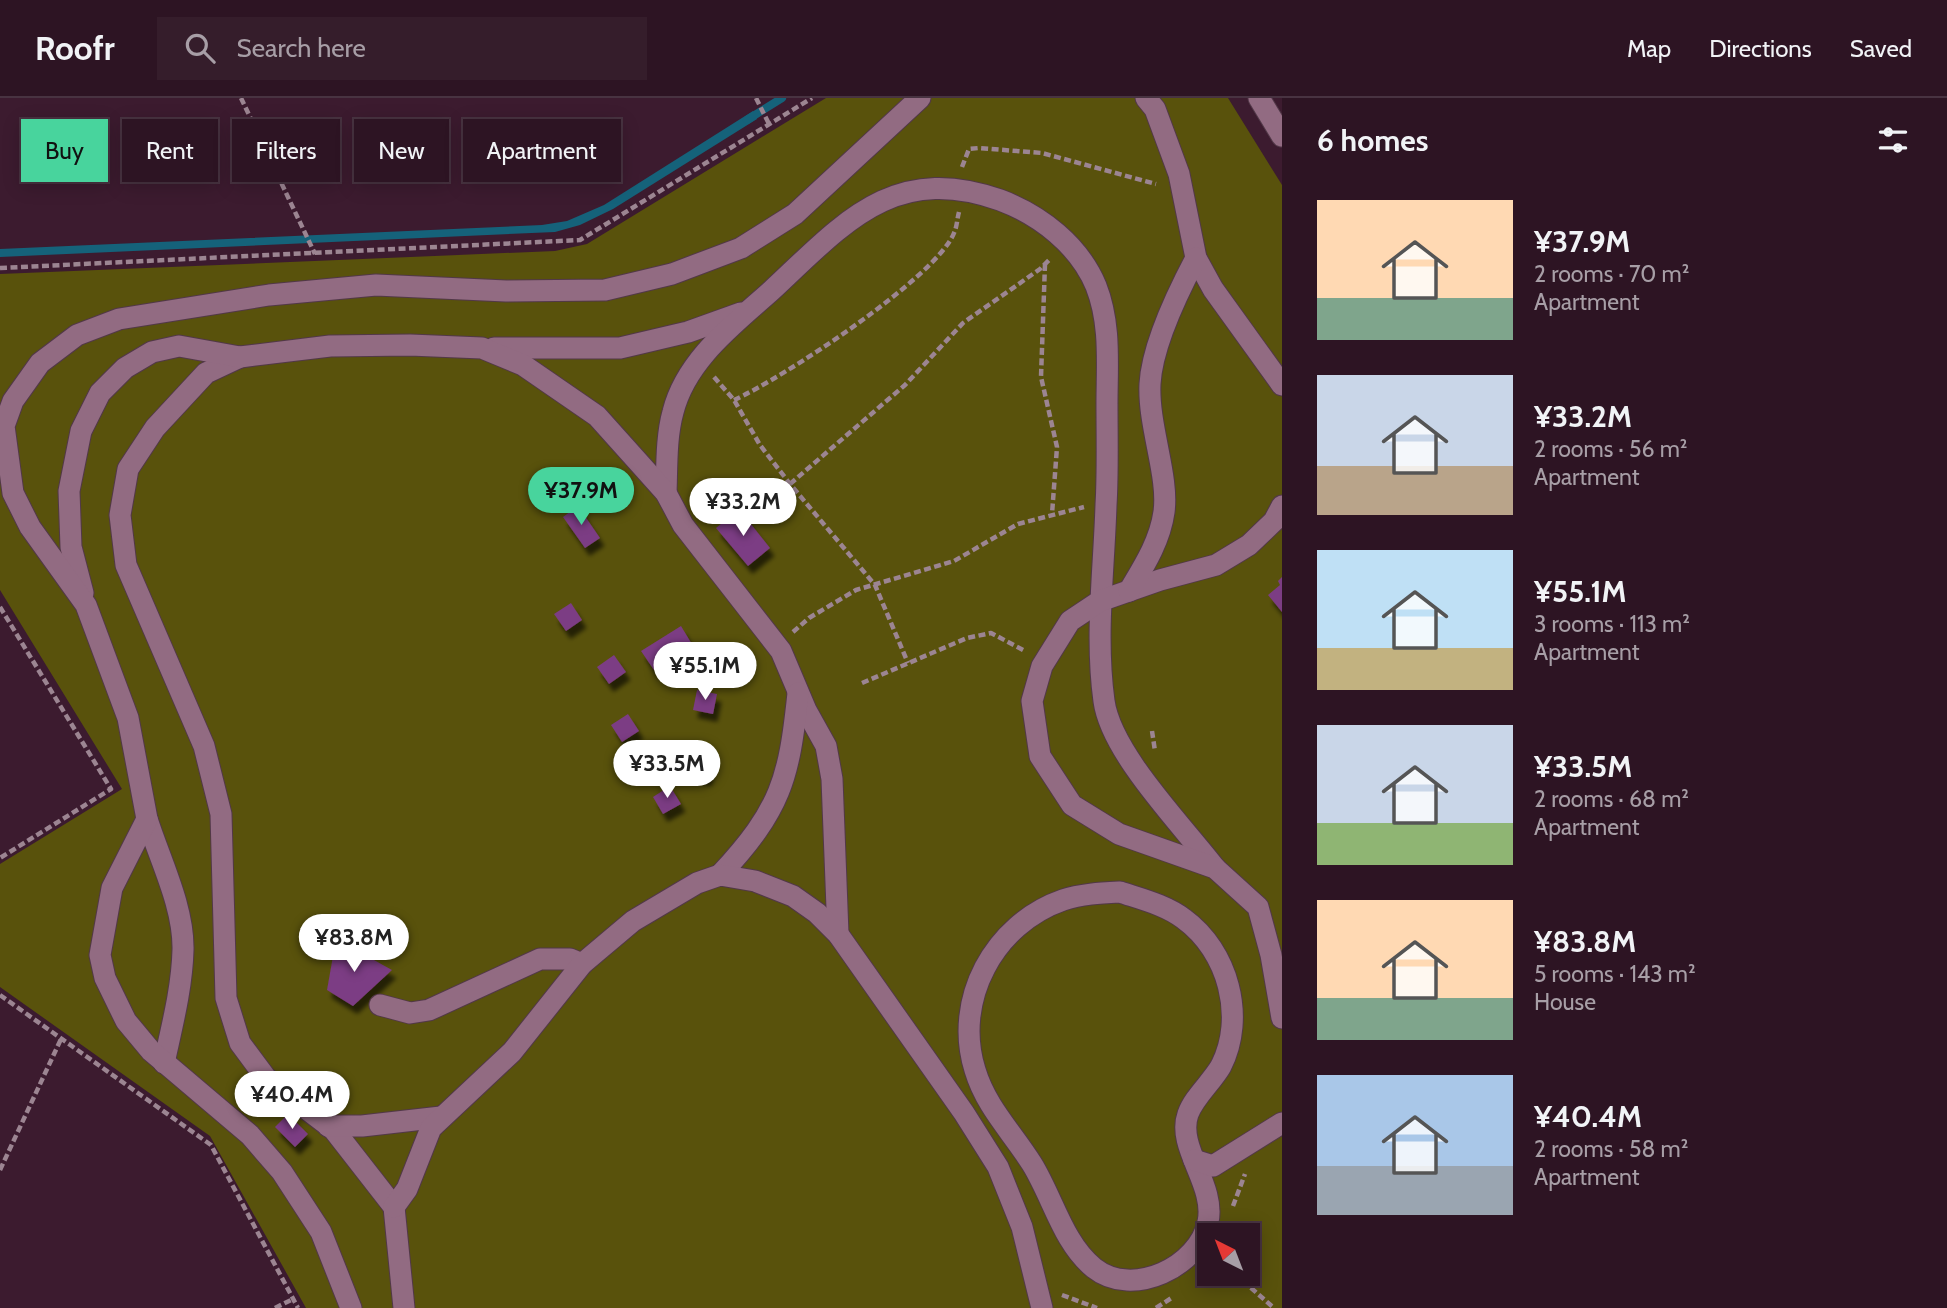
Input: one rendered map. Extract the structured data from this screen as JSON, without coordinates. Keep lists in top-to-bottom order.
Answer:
{
  "north": "top left",
  "page": {
    "header": "Roofr",
    "search": "Search here",
    "nav": ["Map", "Directions", "Saved"],
    "heading": "6 homes",
    "chip": [
      "Buy",
      "Rent",
      "Filters",
      "New",
      "Apartment"
    ],
    "list": [
      {
        "name": "¥37.9M",
        "note": "2 rooms · 70 m² · Apartment"
      },
      {
        "name": "¥33.2M",
        "note": "2 rooms · 56 m² · Apartment"
      },
      {
        "name": "¥55.1M",
        "note": "3 rooms · 113 m² · Apartment"
      },
      {
        "name": "¥33.5M",
        "note": "2 rooms · 68 m² · Apartment"
      },
      {
        "name": "¥83.8M",
        "note": "5 rooms · 143 m² · House"
      },
      {
        "name": "¥40.4M",
        "note": "2 rooms · 58 m² · Apartment"
      }
    ],
    "price": [
      "¥37.9M",
      "¥33.2M",
      "¥55.1M",
      "¥33.5M",
      "¥83.8M",
      "¥40.4M"
    ]
  }
}
